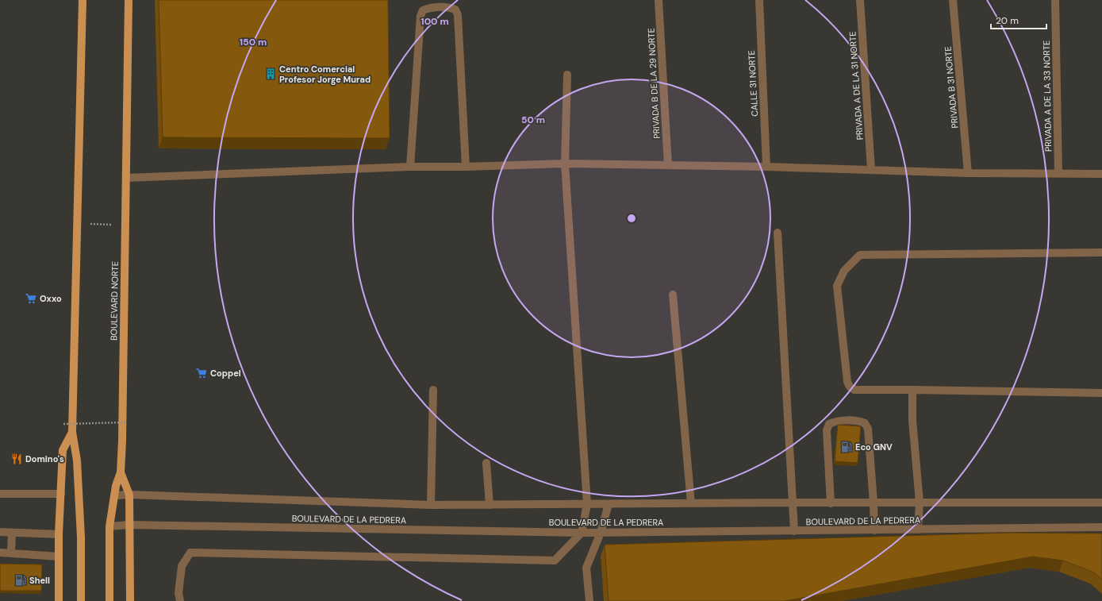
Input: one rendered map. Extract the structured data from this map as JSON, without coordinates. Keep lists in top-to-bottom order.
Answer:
{
  "streets": {
    "main road": ["BOULEVARD NORTE"],
    "street": [
      "PRIVADA B DE LA 29 NORTE",
      "CALLE 31 NORTE",
      "PRIVADA A DE LA 31 NORTE",
      "PRIVADA B 31 NORTE",
      "PRIVADA A DE LA 33 NORTE",
      "BOULEVARD DE LA PEDRERA"
    ]
  },
  "crossings": [
    ["BOULEVARD NORTE", "BOULEVARD DE LA PEDRERA"]
  ],
  "places": {
    "building": ["Centro Comercial Profesor Jorge Murad"],
    "supermarket": ["Oxxo", "Coppel"],
    "fuel station": ["Eco GNV", "Shell"],
    "restaurant": ["Domino's"]
  },
  "scale_bar": "20 m",
  "rings": ["100 m", "150 m", "50 m"]
}
